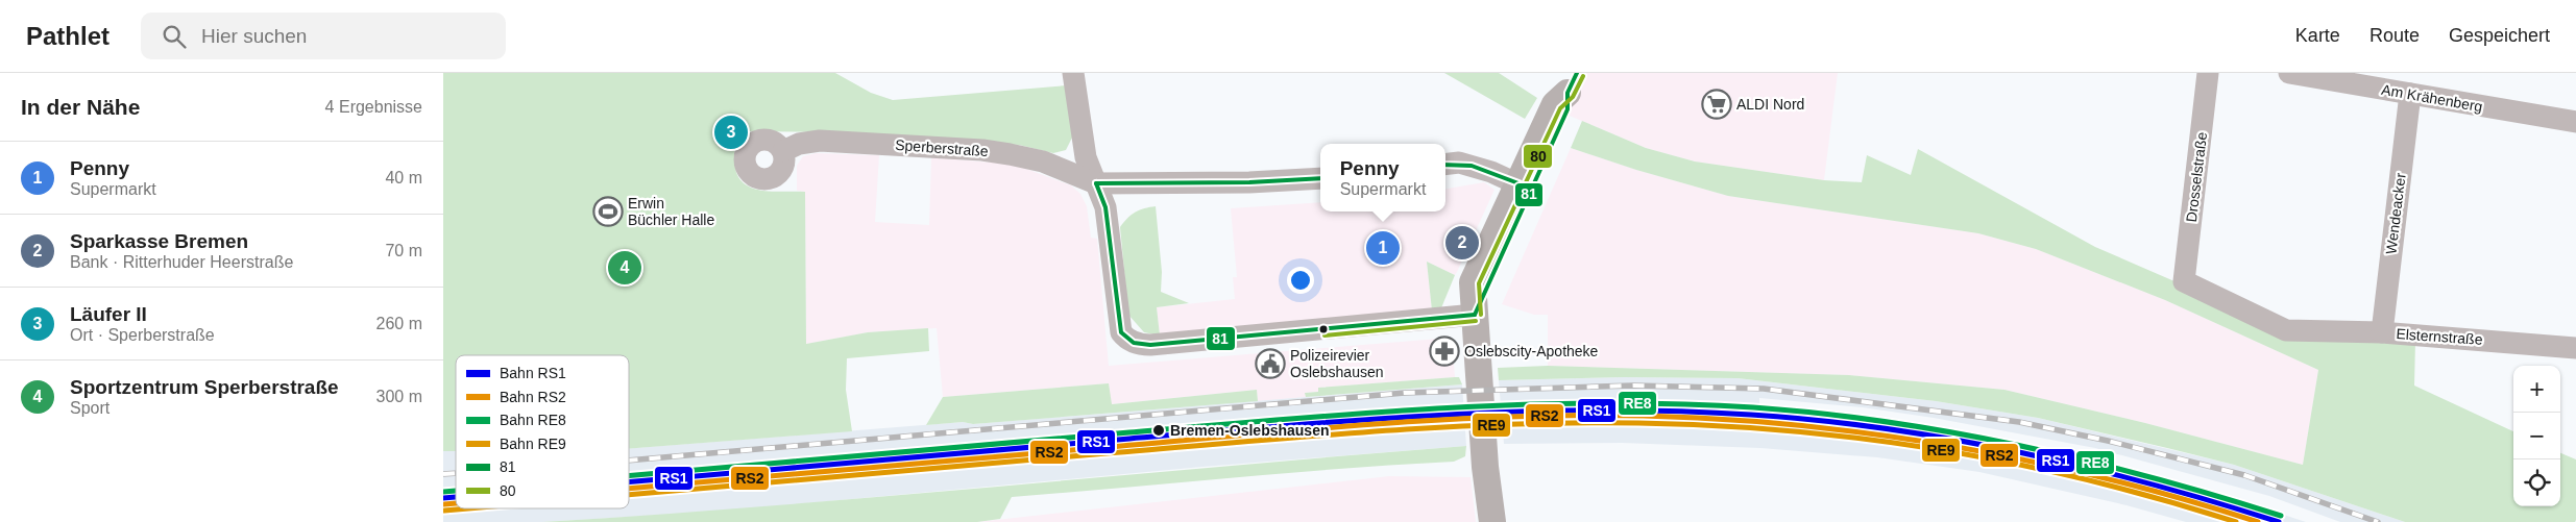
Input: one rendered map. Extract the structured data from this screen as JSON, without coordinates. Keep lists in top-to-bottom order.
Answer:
{
  "streets": {
    "street": [
      "Am Krähenberg",
      "Sperberstraße",
      "Drosselstraße",
      "Wendeacker",
      "Elsternstraße"
    ]
  },
  "crossings": [
    ["Am Krähenberg", "Wendeacker"],
    ["Drosselstraße", "Elsternstraße"],
    ["Wendeacker", "Elsternstraße"]
  ],
  "places": {
    "supermarket": ["ALDI Nord"],
    "sports": ["Erwin Büchler Halle"],
    "pharmacy": ["Oslebscity-Apotheke"],
    "public building": ["Polizeirevier Oslebshausen"],
    "other": ["Bremen-Oslebshausen"]
  },
  "lines": [
    "transit line 81",
    "transit line 80",
    "rail line RE8",
    "rail line RS1",
    "rail line RS2",
    "rail line RE9"
  ],
  "legend": [
    "Bahn RS1",
    "Bahn RS2",
    "Bahn RE8",
    "Bahn RE9",
    "81",
    "80"
  ],
  "page": {
    "header": "Pathlet",
    "search": "Hier suchen",
    "nav": ["Karte", "Route", "Gespeichert"],
    "heading": ["In der Nähe", "4 Ergebnisse"],
    "pins": [
      "3",
      "2",
      "1",
      "4"
    ],
    "list": [
      {
        "mark": "1",
        "name": "Penny",
        "note": "Supermarkt",
        "value": "40 m"
      },
      {
        "mark": "2",
        "name": "Sparkasse Bremen",
        "note": "Bank · Ritterhuder Heerstraße",
        "value": "70 m"
      },
      {
        "mark": "3",
        "name": "Läufer II",
        "note": "Ort · Sperberstraße",
        "value": "260 m"
      },
      {
        "mark": "4",
        "name": "Sportzentrum Sperberstraße",
        "note": "Sport",
        "value": "300 m"
      }
    ],
    "popup": ["Penny", "Supermarkt"],
    "map_buttons": ["+", "−"]
  }
}
